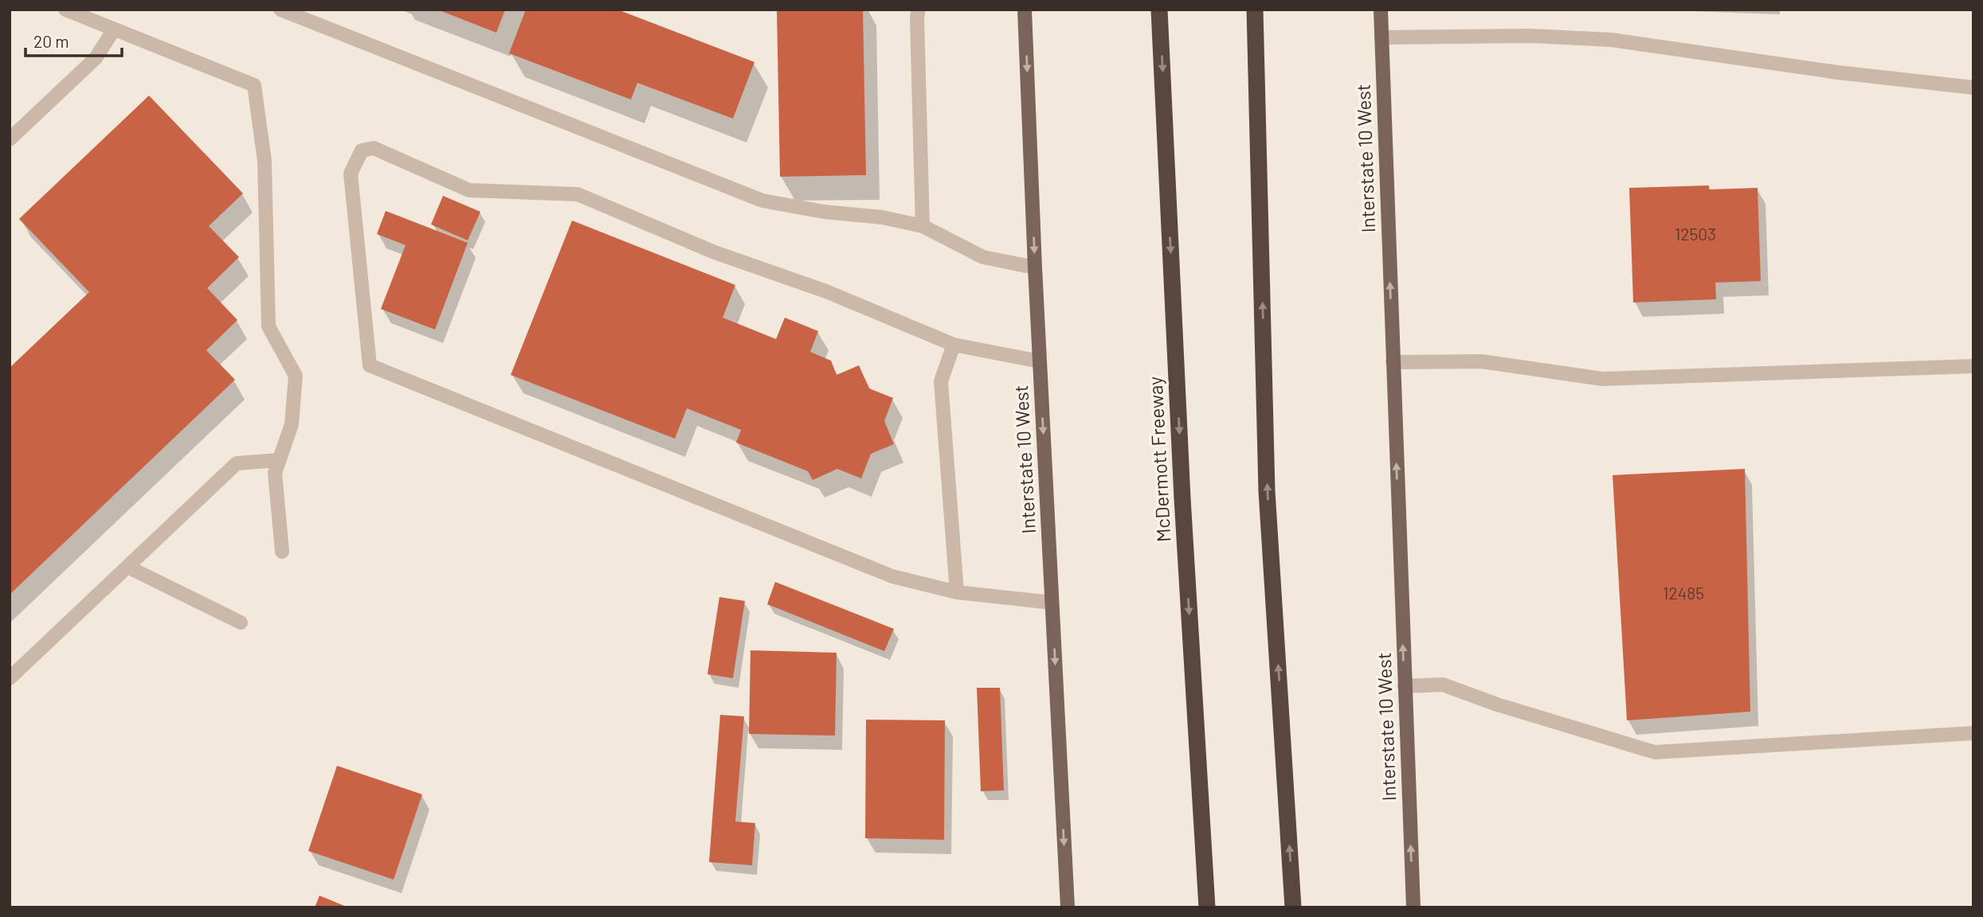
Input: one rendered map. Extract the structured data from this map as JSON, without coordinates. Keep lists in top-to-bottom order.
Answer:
{
  "streets": {
    "highway": ["McDermott Freeway"],
    "main road": ["Interstate 10 West"]
  },
  "house_numbers": ["12503", "12485"],
  "scale_bar": "20 m"
}
